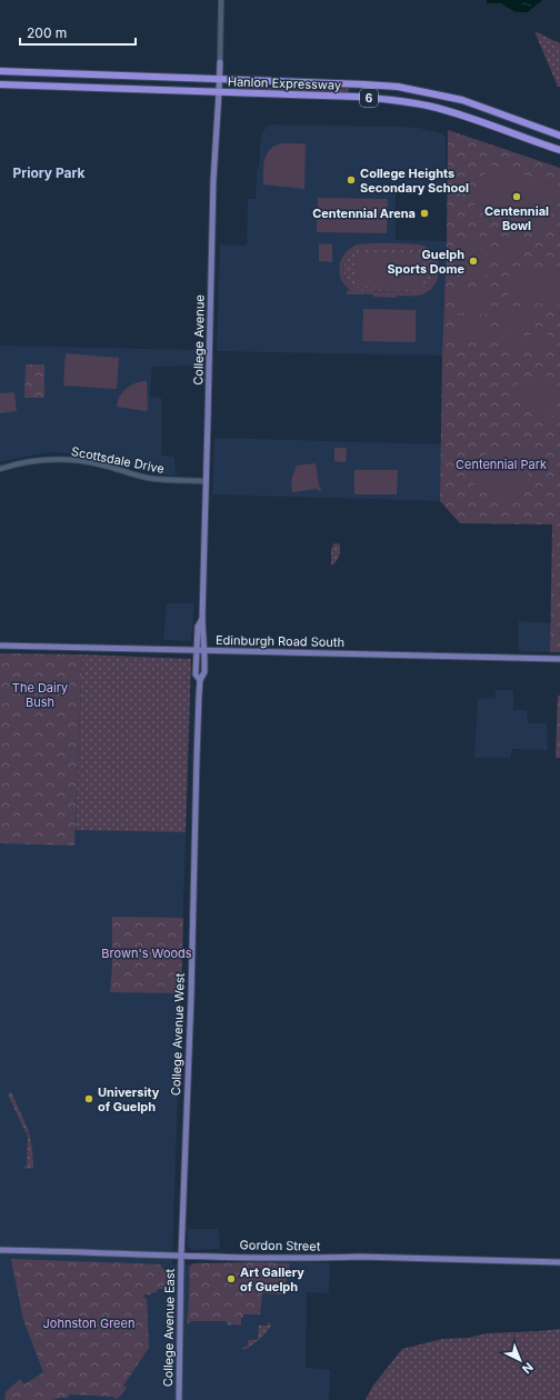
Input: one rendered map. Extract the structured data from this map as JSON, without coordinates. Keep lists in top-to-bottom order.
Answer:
{
  "streets": {
    "highway": ["Hanlon Expressway", "6"],
    "main road": [
      "College Avenue",
      "Edinburgh Road South",
      "College Avenue West",
      "Gordon Street",
      "College Avenue East"
    ],
    "street": ["Scottsdale Drive"]
  },
  "crossings": [
    ["Hanlon Expressway", "College Avenue"],
    ["College Avenue", "Scottsdale Drive"],
    ["College Avenue", "College Avenue West"],
    ["Edinburgh Road South", "College Avenue West"],
    ["College Avenue West", "Gordon Street"],
    ["College Avenue West", "College Avenue East"],
    ["Gordon Street", "College Avenue East"]
  ],
  "districts": ["Priory Park"],
  "parks": [
    "Centennial Park",
    "The Dairy Bush",
    "Brown's Woods",
    "Johnston Green"
  ],
  "places": [
    "College Heights Secondary School",
    "Centennial Bowl",
    "Centennial Arena",
    "Guelph Sports Dome",
    "University of Guelph",
    "Art Gallery of Guelph"
  ],
  "scale_bar": "200 m",
  "north": "bottom right"
}
